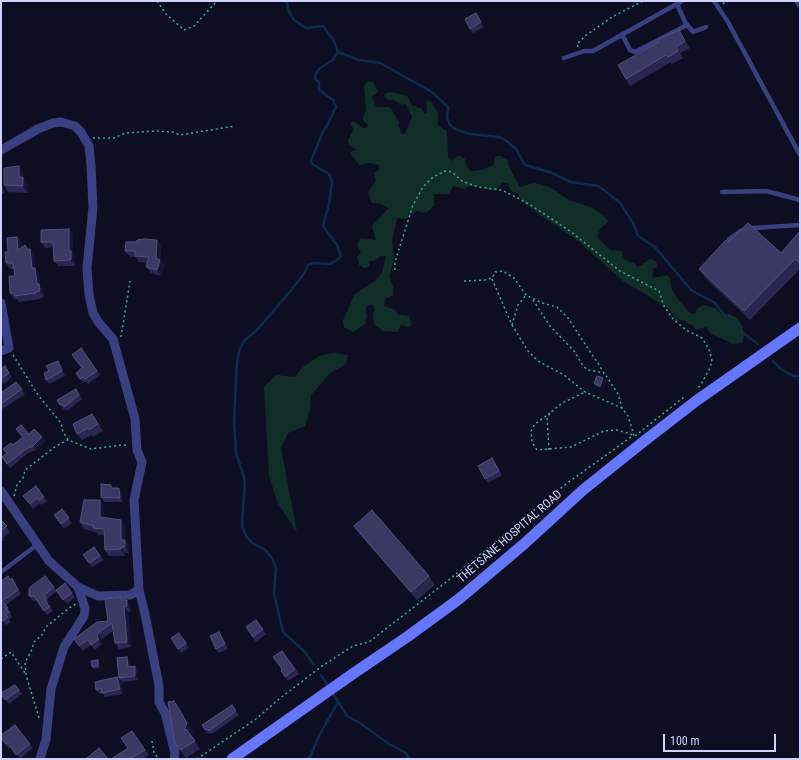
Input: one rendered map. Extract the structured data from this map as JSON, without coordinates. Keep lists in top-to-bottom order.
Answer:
{
  "streets": {
    "main road": ["THETSANE HOSPITAL ROAD"]
  },
  "scale_bar": "100 m"
}
